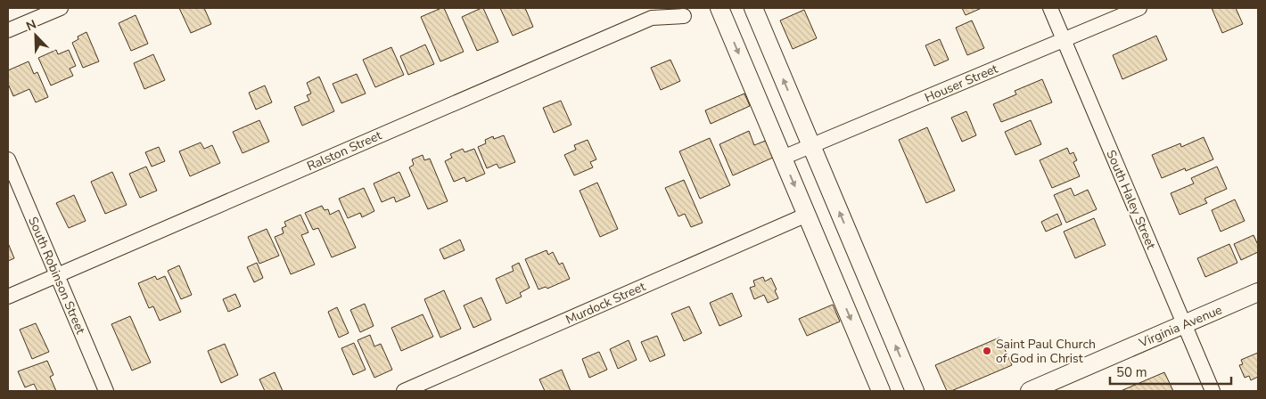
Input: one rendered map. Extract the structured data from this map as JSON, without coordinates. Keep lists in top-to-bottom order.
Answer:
{
  "streets": {
    "street": [
      "Houser Street",
      "Ralston Street",
      "South Haley Street",
      "South Robinson Street",
      "Murdock Street",
      "Virginia Avenue"
    ]
  },
  "crossings": [
    ["Houser Street", "South Haley Street"],
    ["Ralston Street", "South Robinson Street"],
    ["South Haley Street", "Virginia Avenue"]
  ],
  "places": ["Saint Paul Church of God in Christ"],
  "scale_bar": "50 m",
  "north": "top left"
}
